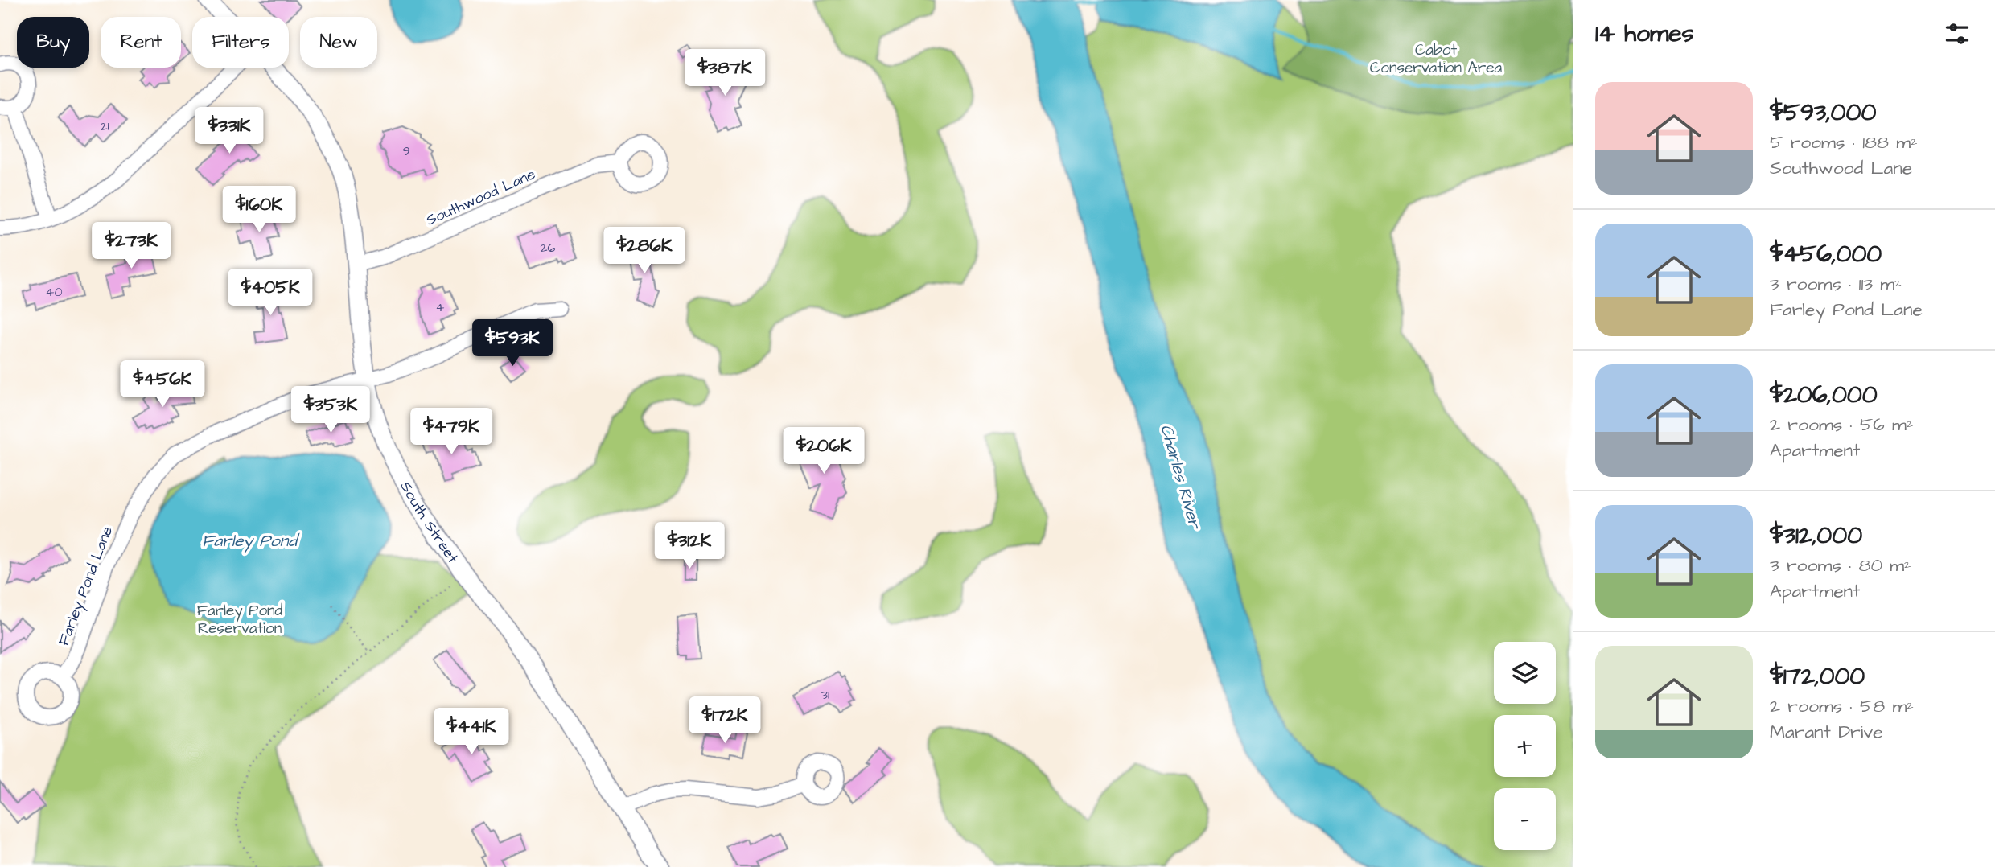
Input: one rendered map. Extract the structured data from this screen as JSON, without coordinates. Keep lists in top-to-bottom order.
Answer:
{
  "streets": {
    "street": ["Southwood Lane", "South Street", "Farley Pond Lane"]
  },
  "crossings": [
    ["Southwood Lane", "South Street"],
    ["South Street", "Farley Pond Lane"]
  ],
  "water": ["Charles River", "Farley Pond"],
  "parks": ["Cabot Conservation Area", "Farley Pond Reservation"],
  "house_numbers": [
    "21",
    "9",
    "26",
    "40",
    "4",
    "31"
  ],
  "page": {
    "heading": "14 homes",
    "chip": [
      "Buy",
      "Rent",
      "Filters",
      "New"
    ],
    "price": [
      "$387K",
      "$331K",
      "$160K",
      "$273K",
      "$286K",
      "$405K",
      "$593K",
      "$456K",
      "$353K",
      "$479K",
      "$206K",
      "$312K",
      "$172K",
      "$441K"
    ],
    "list": [
      {
        "name": "$593,000",
        "note": "5 rooms · 188 m² · Southwood Lane"
      },
      {
        "name": "$456,000",
        "note": "3 rooms · 113 m² · Farley Pond Lane"
      },
      {
        "name": "$206,000",
        "note": "2 rooms · 56 m² · Apartment"
      },
      {
        "name": "$312,000",
        "note": "3 rooms · 80 m² · Apartment"
      },
      {
        "name": "$172,000",
        "note": "2 rooms · 58 m² · Marant Drive"
      }
    ],
    "map_buttons": ["+", "−"]
  }
}
